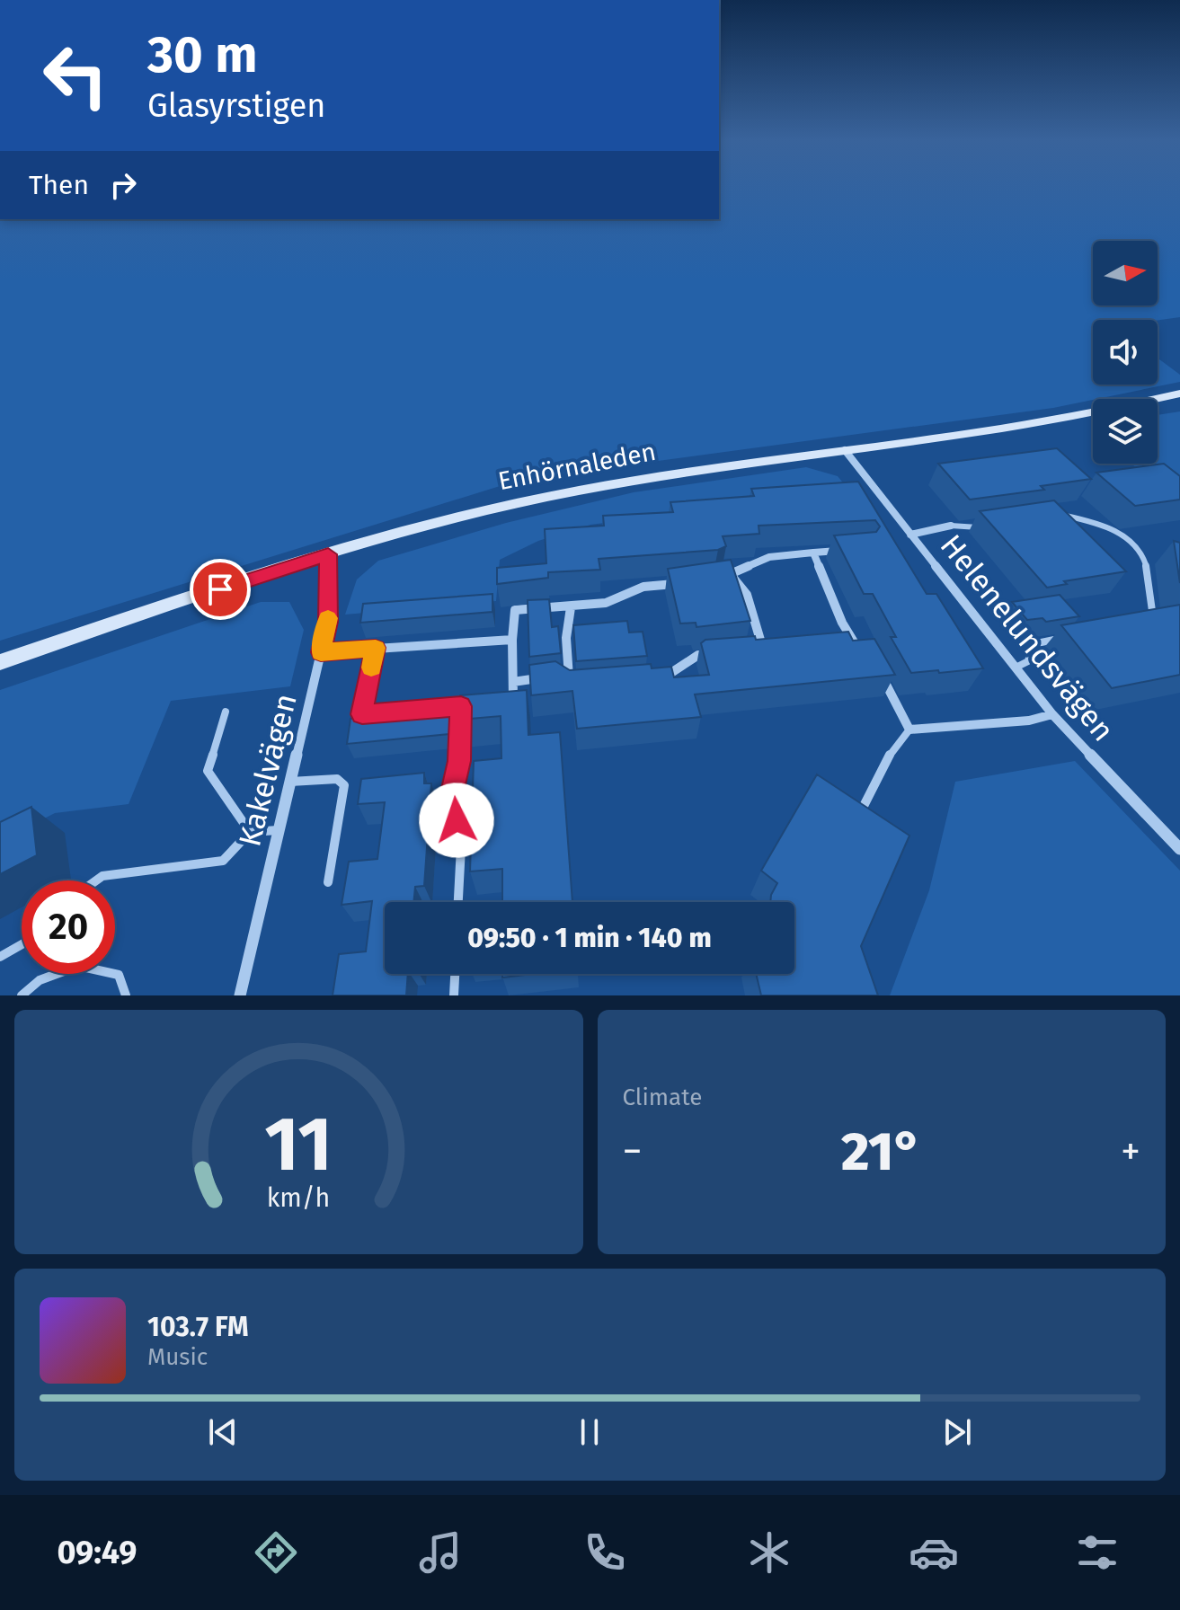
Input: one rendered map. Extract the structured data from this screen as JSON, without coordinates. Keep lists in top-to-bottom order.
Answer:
{
  "streets": {
    "street": ["Enhörnaleden", "Helenelundsvägen", "Kakelvägen"]
  },
  "crossings": [
    ["Enhörnaleden", "Helenelundsvägen"],
    ["Enhörnaleden", "Kakelvägen"]
  ],
  "north": "right",
  "page": {
    "turn": ["30 m", "Glasyrstigen"],
    "then": "Then",
    "limit": "20",
    "trip": "09:50 · 1 min · 140 m",
    "tile": "Climate",
    "heat": ["−", "21°", "+"],
    "song": ["103.7 FM", "Music"],
    "tabs": "09:49",
    "gauge": ["11", "km/h"]
  }
}
